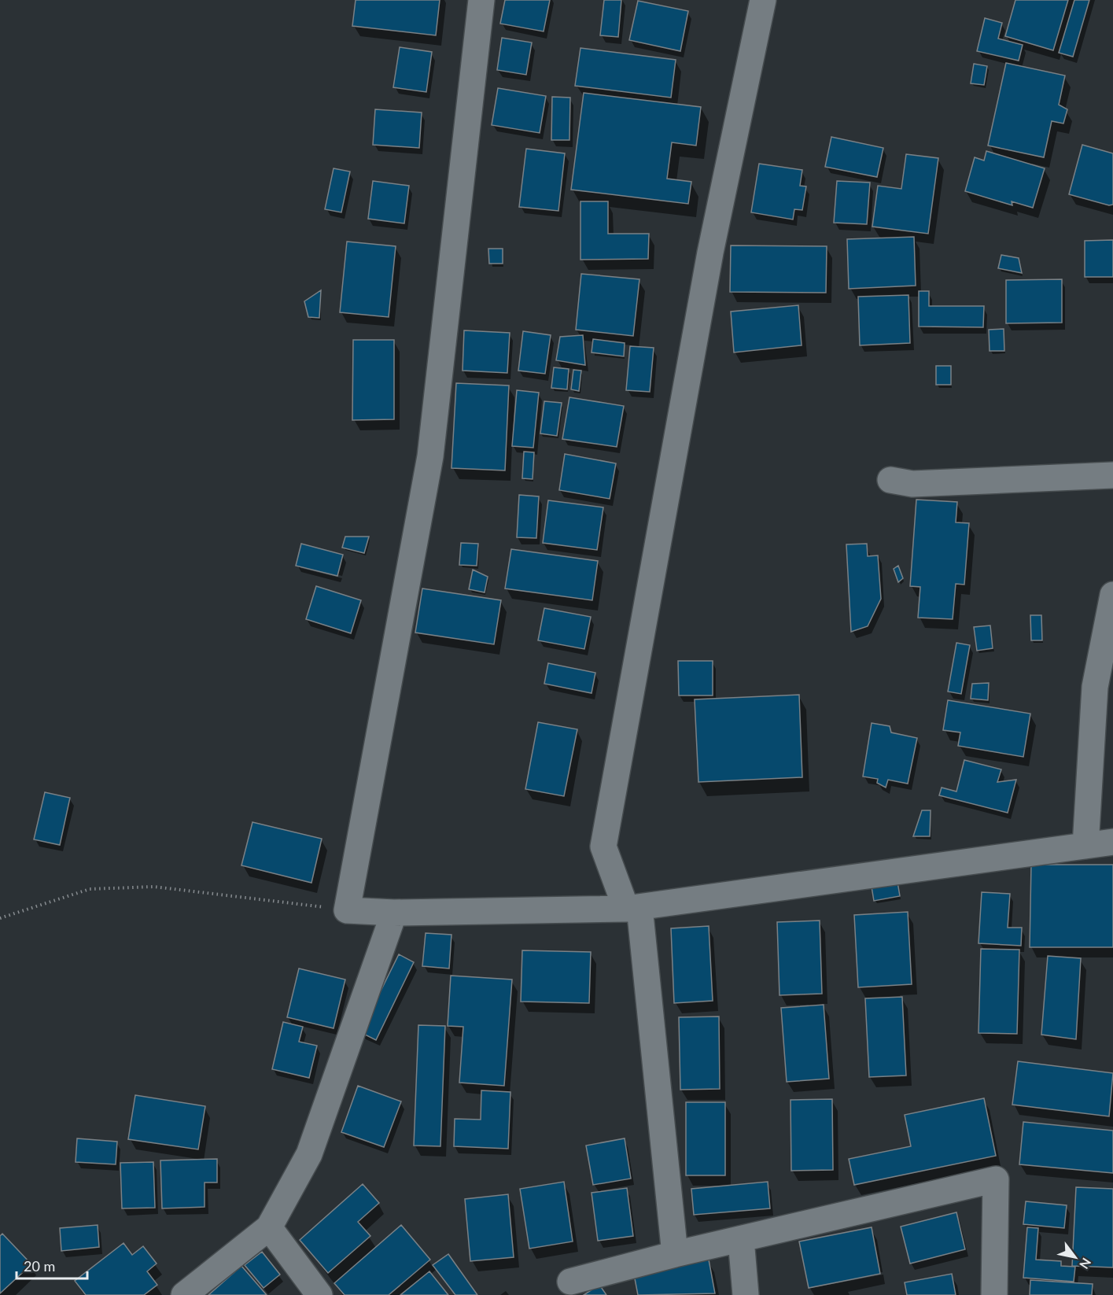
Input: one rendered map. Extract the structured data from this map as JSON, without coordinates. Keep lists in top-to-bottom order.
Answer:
{
  "scale_bar": "20 m",
  "north": "bottom right"
}
